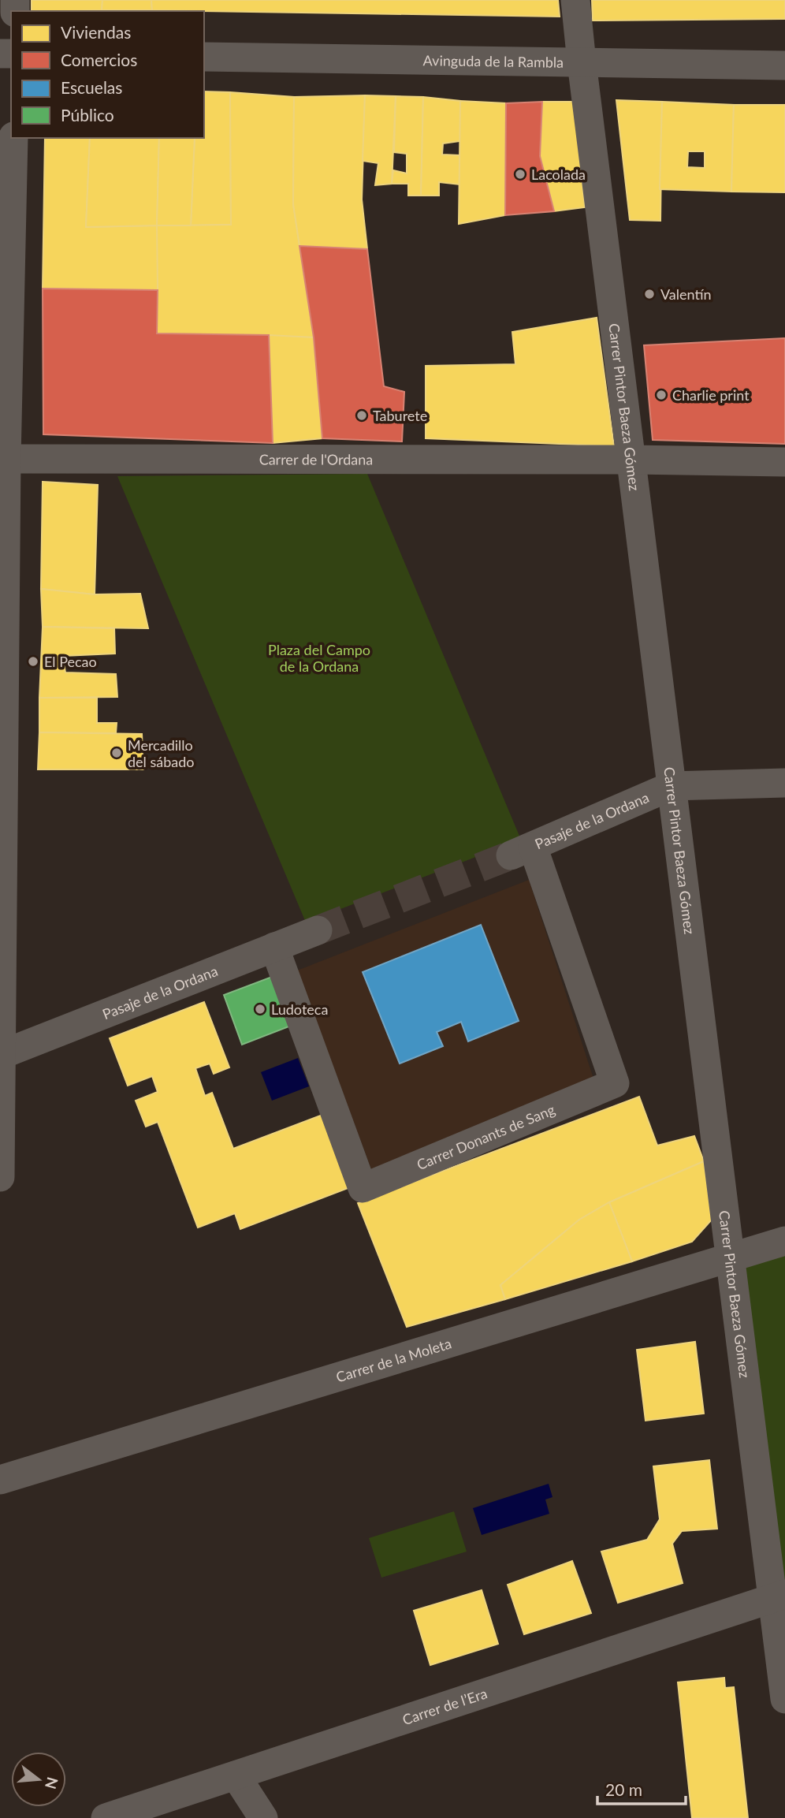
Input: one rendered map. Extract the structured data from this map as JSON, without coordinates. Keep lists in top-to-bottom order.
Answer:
{
  "streets": {
    "street": [
      "Avinguda de la Rambla",
      "Carrer Pintor Baeza Gómez",
      "Carrer de l'Ordana",
      "Pasaje de la Ordana",
      "Carrer Donants de Sang",
      "Carrer de la Moleta",
      "Carrer de l’Era"
    ]
  },
  "crossings": [
    ["Avinguda de la Rambla", "Carrer Pintor Baeza Gómez"],
    ["Carrer Pintor Baeza Gómez", "Carrer de l'Ordana"],
    ["Carrer Pintor Baeza Gómez", "Pasaje de la Ordana"],
    ["Carrer Pintor Baeza Gómez", "Carrer de la Moleta"],
    ["Carrer Pintor Baeza Gómez", "Carrer de l’Era"],
    ["Pasaje de la Ordana", "Carrer Donants de Sang"]
  ],
  "parks": ["Plaza del Campo de la Ordana"],
  "places": [
    "Lacolada",
    "Valentín",
    "Charlie print",
    "Taburete",
    "El Pecao",
    "Mercadillo del sábado",
    "Ludoteca"
  ],
  "legend": [
    "Viviendas",
    "Comercios",
    "Escuelas",
    "Público"
  ],
  "scale_bar": "20 m",
  "north": "right"
}
